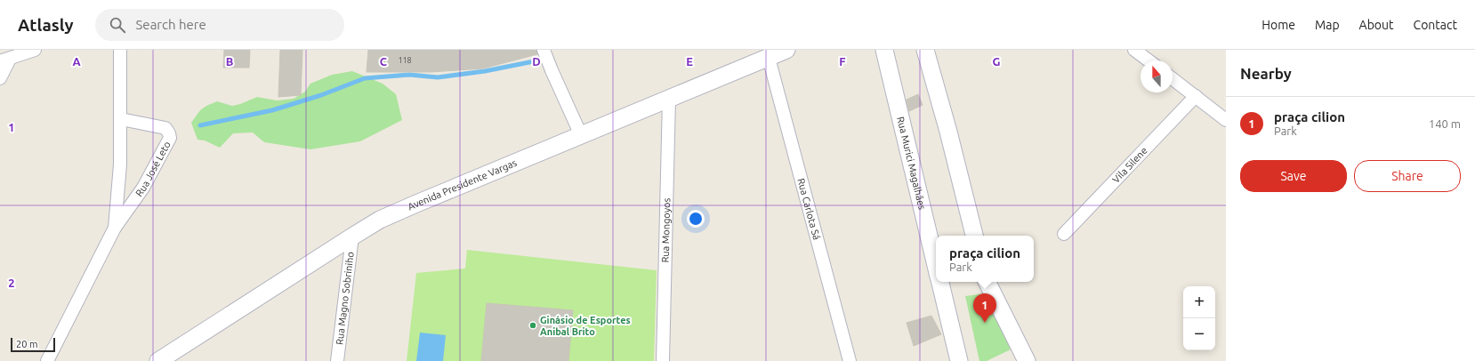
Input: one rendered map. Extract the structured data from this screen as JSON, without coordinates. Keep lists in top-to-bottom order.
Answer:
{
  "streets": {
    "street": [
      "Rua Murici Magalhães",
      "Vila Silene",
      "Rua José Leto",
      "Avenida Presidente Vargas",
      "Rua Carlota Sá",
      "Rua Mongoyos",
      "Rua Magno Sobriniho"
    ]
  },
  "crossings": [
    ["Avenida Presidente Vargas", "Rua Carlota Sá"],
    ["Avenida Presidente Vargas", "Rua Mongoyos"],
    ["Avenida Presidente Vargas", "Rua Magno Sobriniho"]
  ],
  "places": ["Ginásio de Esportes Anibal Brito"],
  "house_numbers": ["118"],
  "scale_bar": "20 m",
  "north": "top",
  "page": {
    "header": "Atlasly",
    "search": "Search here",
    "nav": [
      "Home",
      "Map",
      "About",
      "Contact"
    ],
    "heading": "Nearby",
    "list": [
      {
        "mark": "1",
        "name": "praça cilion",
        "note": "Park",
        "value": "140 m"
      }
    ],
    "buttons": ["Save", "Share"],
    "popup": ["praça cilion", "Park"],
    "map_buttons": ["+", "−"],
    "pins": "1",
    "scale": "20 m"
  },
  "grid": {
    "columns": [
      "A",
      "B",
      "C",
      "D",
      "E",
      "F",
      "G"
    ],
    "rows": ["1", "2"]
  }
}
